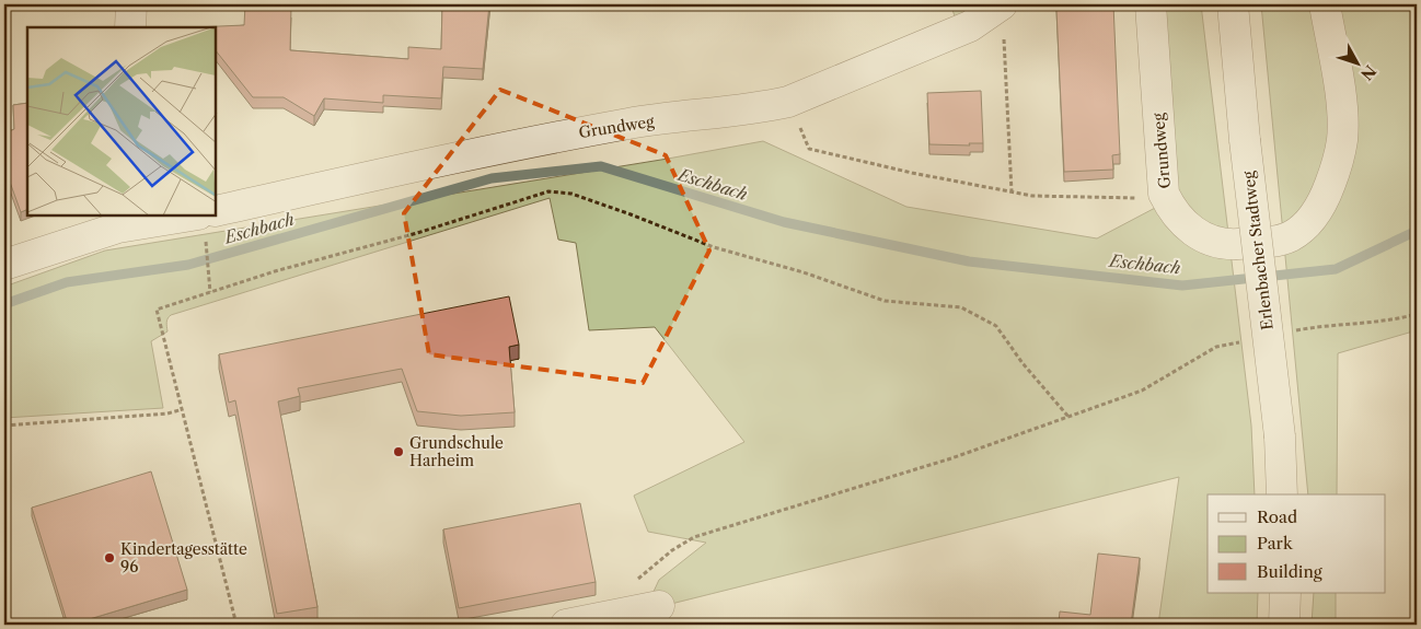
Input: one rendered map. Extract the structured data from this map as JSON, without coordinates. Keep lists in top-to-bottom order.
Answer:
{
  "streets": {
    "street": ["Grundweg", "Erlenbacher Stadtweg"]
  },
  "water": ["Eschbach"],
  "places": ["Grundschule Harheim", "Kindertagesstätte 96"],
  "legend": ["Road", "Park", "Building"],
  "north": "bottom right"
}
